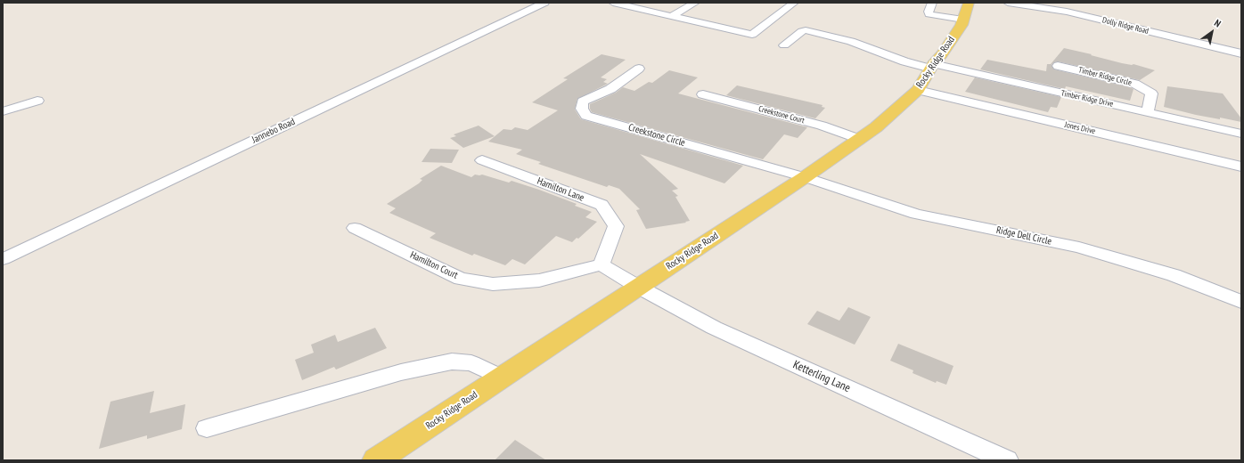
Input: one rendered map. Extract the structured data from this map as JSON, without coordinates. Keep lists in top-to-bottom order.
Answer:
{
  "streets": {
    "main road": ["Rocky Ridge Road"],
    "street": [
      "Dolly Ridge Road",
      "Timber Ridge Circle",
      "Timber Ridge Drive",
      "Creekstone Court",
      "Jones Drive",
      "Jannebo Road",
      "Creekstone Circle",
      "Hamilton Lane",
      "Ridge Dell Circle",
      "Hamilton Court",
      "Ketterling Lane"
    ]
  },
  "crossings": [
    ["Rocky Ridge Road", "Timber Ridge Drive"],
    ["Rocky Ridge Road", "Creekstone Court"],
    ["Rocky Ridge Road", "Jones Drive"],
    ["Rocky Ridge Road", "Creekstone Circle"],
    ["Rocky Ridge Road", "Ridge Dell Circle"],
    ["Rocky Ridge Road", "Ketterling Lane"],
    ["Timber Ridge Circle", "Timber Ridge Drive"],
    ["Creekstone Circle", "Ridge Dell Circle"],
    ["Hamilton Lane", "Hamilton Court"]
  ],
  "north": "top right"
}
